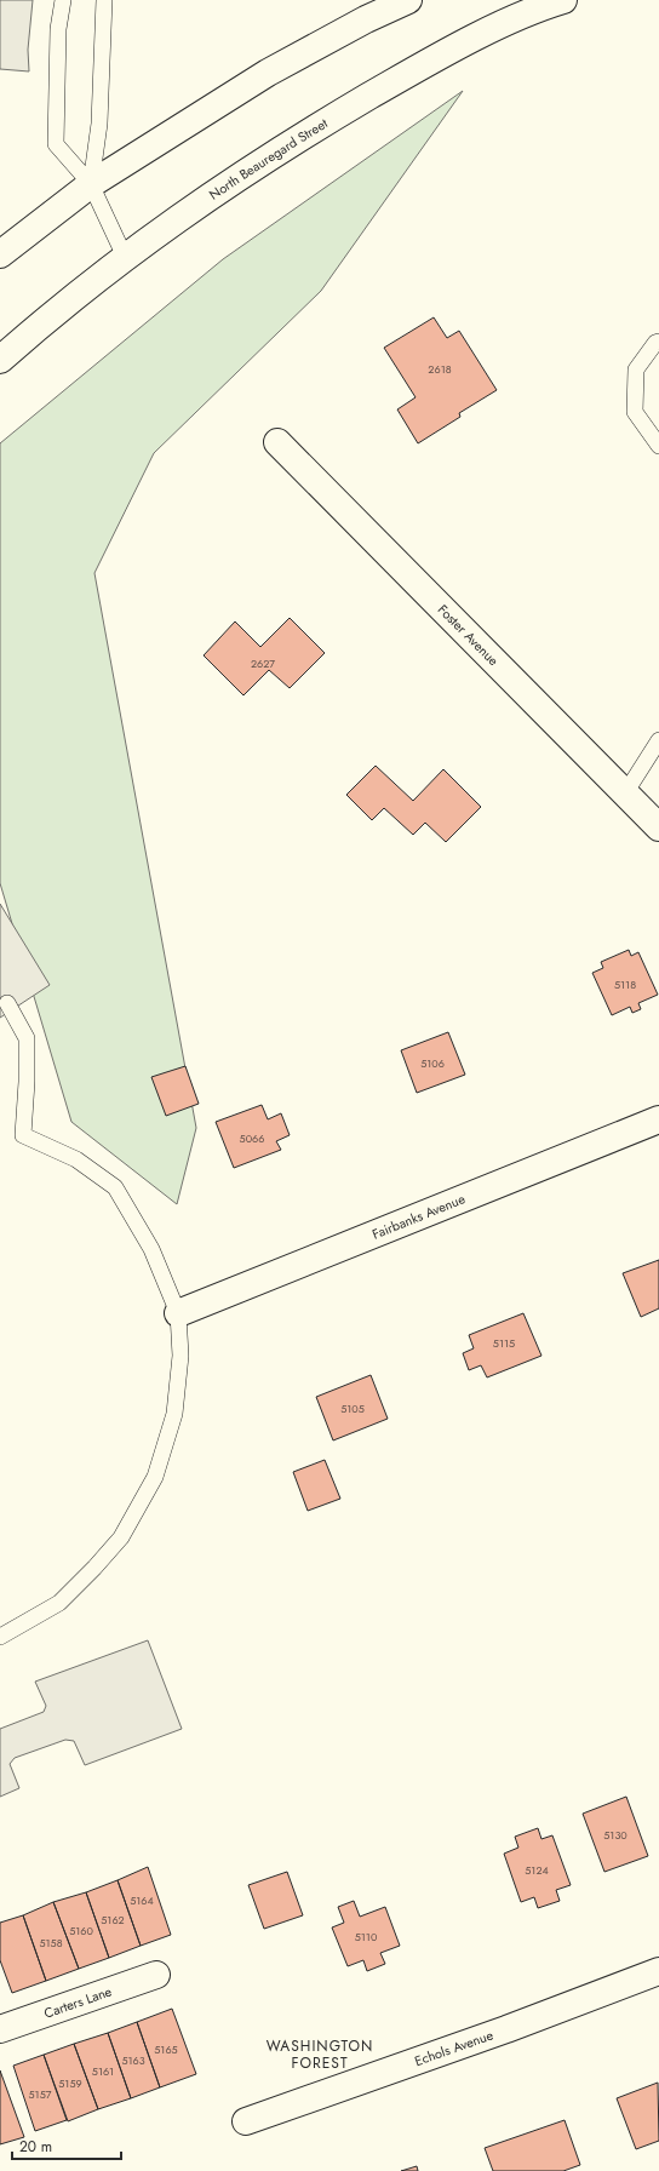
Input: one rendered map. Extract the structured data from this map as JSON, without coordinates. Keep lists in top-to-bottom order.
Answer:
{
  "streets": {
    "street": [
      "North Beauregard Street",
      "Foster Avenue",
      "Fairbanks Avenue",
      "Carters Lane",
      "Echols Avenue"
    ]
  },
  "districts": ["WASHINGTON FOREST"],
  "house_numbers": [
    "2618",
    "2627",
    "5118",
    "5106",
    "5066",
    "5115",
    "5105",
    "5130",
    "5124",
    "5164",
    "5162",
    "5160",
    "5110",
    "5158",
    "5165",
    "5163",
    "5161",
    "5159",
    "5157"
  ],
  "scale_bar": "20 m"
}
